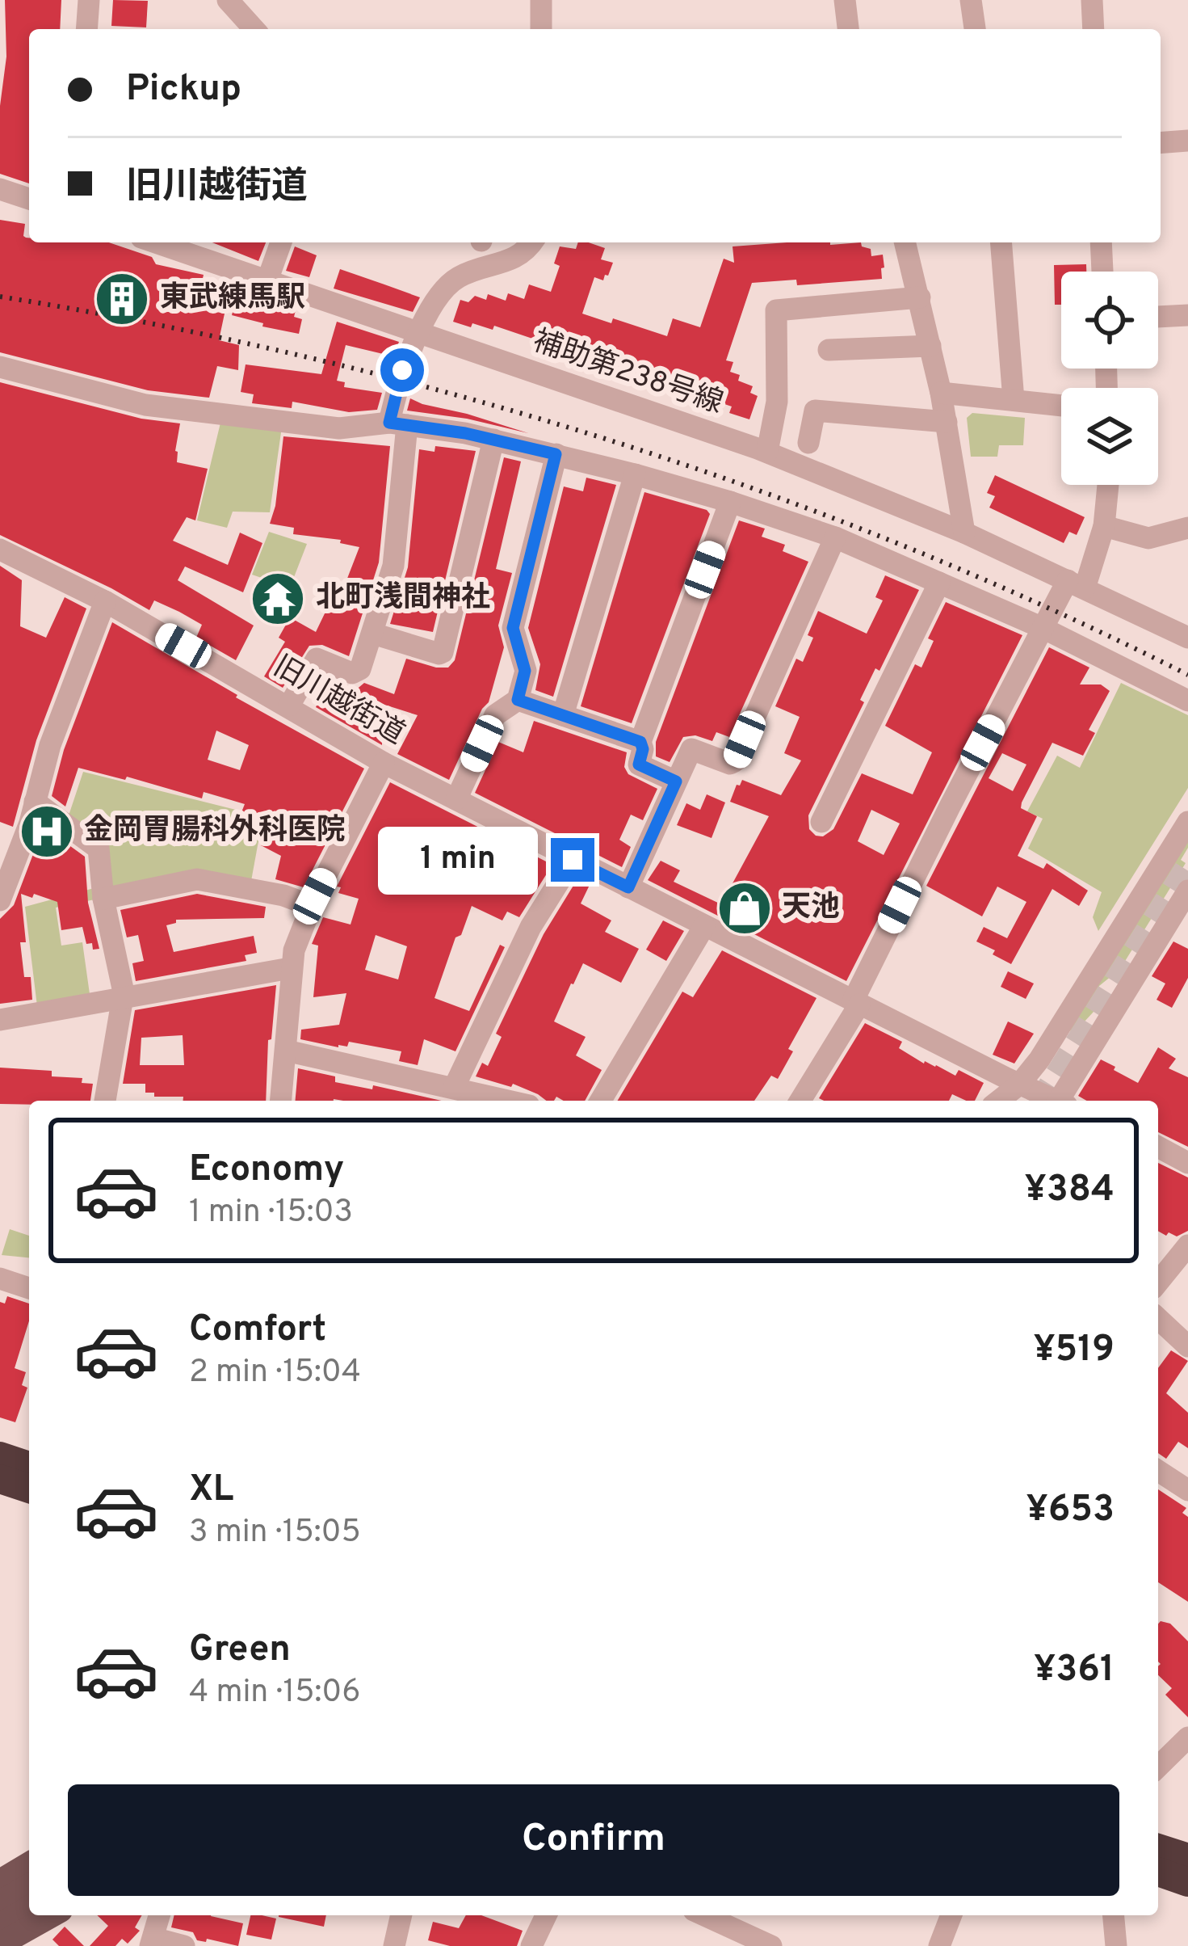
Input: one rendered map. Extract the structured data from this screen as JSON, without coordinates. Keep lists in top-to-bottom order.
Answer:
{
  "streets": {
    "street": ["補助第238号線", "旧川越街道"]
  },
  "places": {
    "building": ["東武練馬駅"],
    "temple": ["北町浅間神社"],
    "hospital": ["金岡胃腸科外科医院"],
    "shop": ["天池"]
  },
  "page": {
    "banner": ["Pickup", "旧川越街道"],
    "bubble": "1 min",
    "list": [
      {
        "name": "Economy",
        "note": "1 min · 15:03",
        "value": "¥384"
      },
      {
        "name": "Comfort",
        "note": "2 min · 15:04",
        "value": "¥519"
      },
      {
        "name": "XL",
        "note": "3 min · 15:05",
        "value": "¥653"
      },
      {
        "name": "Green",
        "note": "4 min · 15:06",
        "value": "¥361"
      }
    ],
    "buttons": "Confirm"
  }
}
